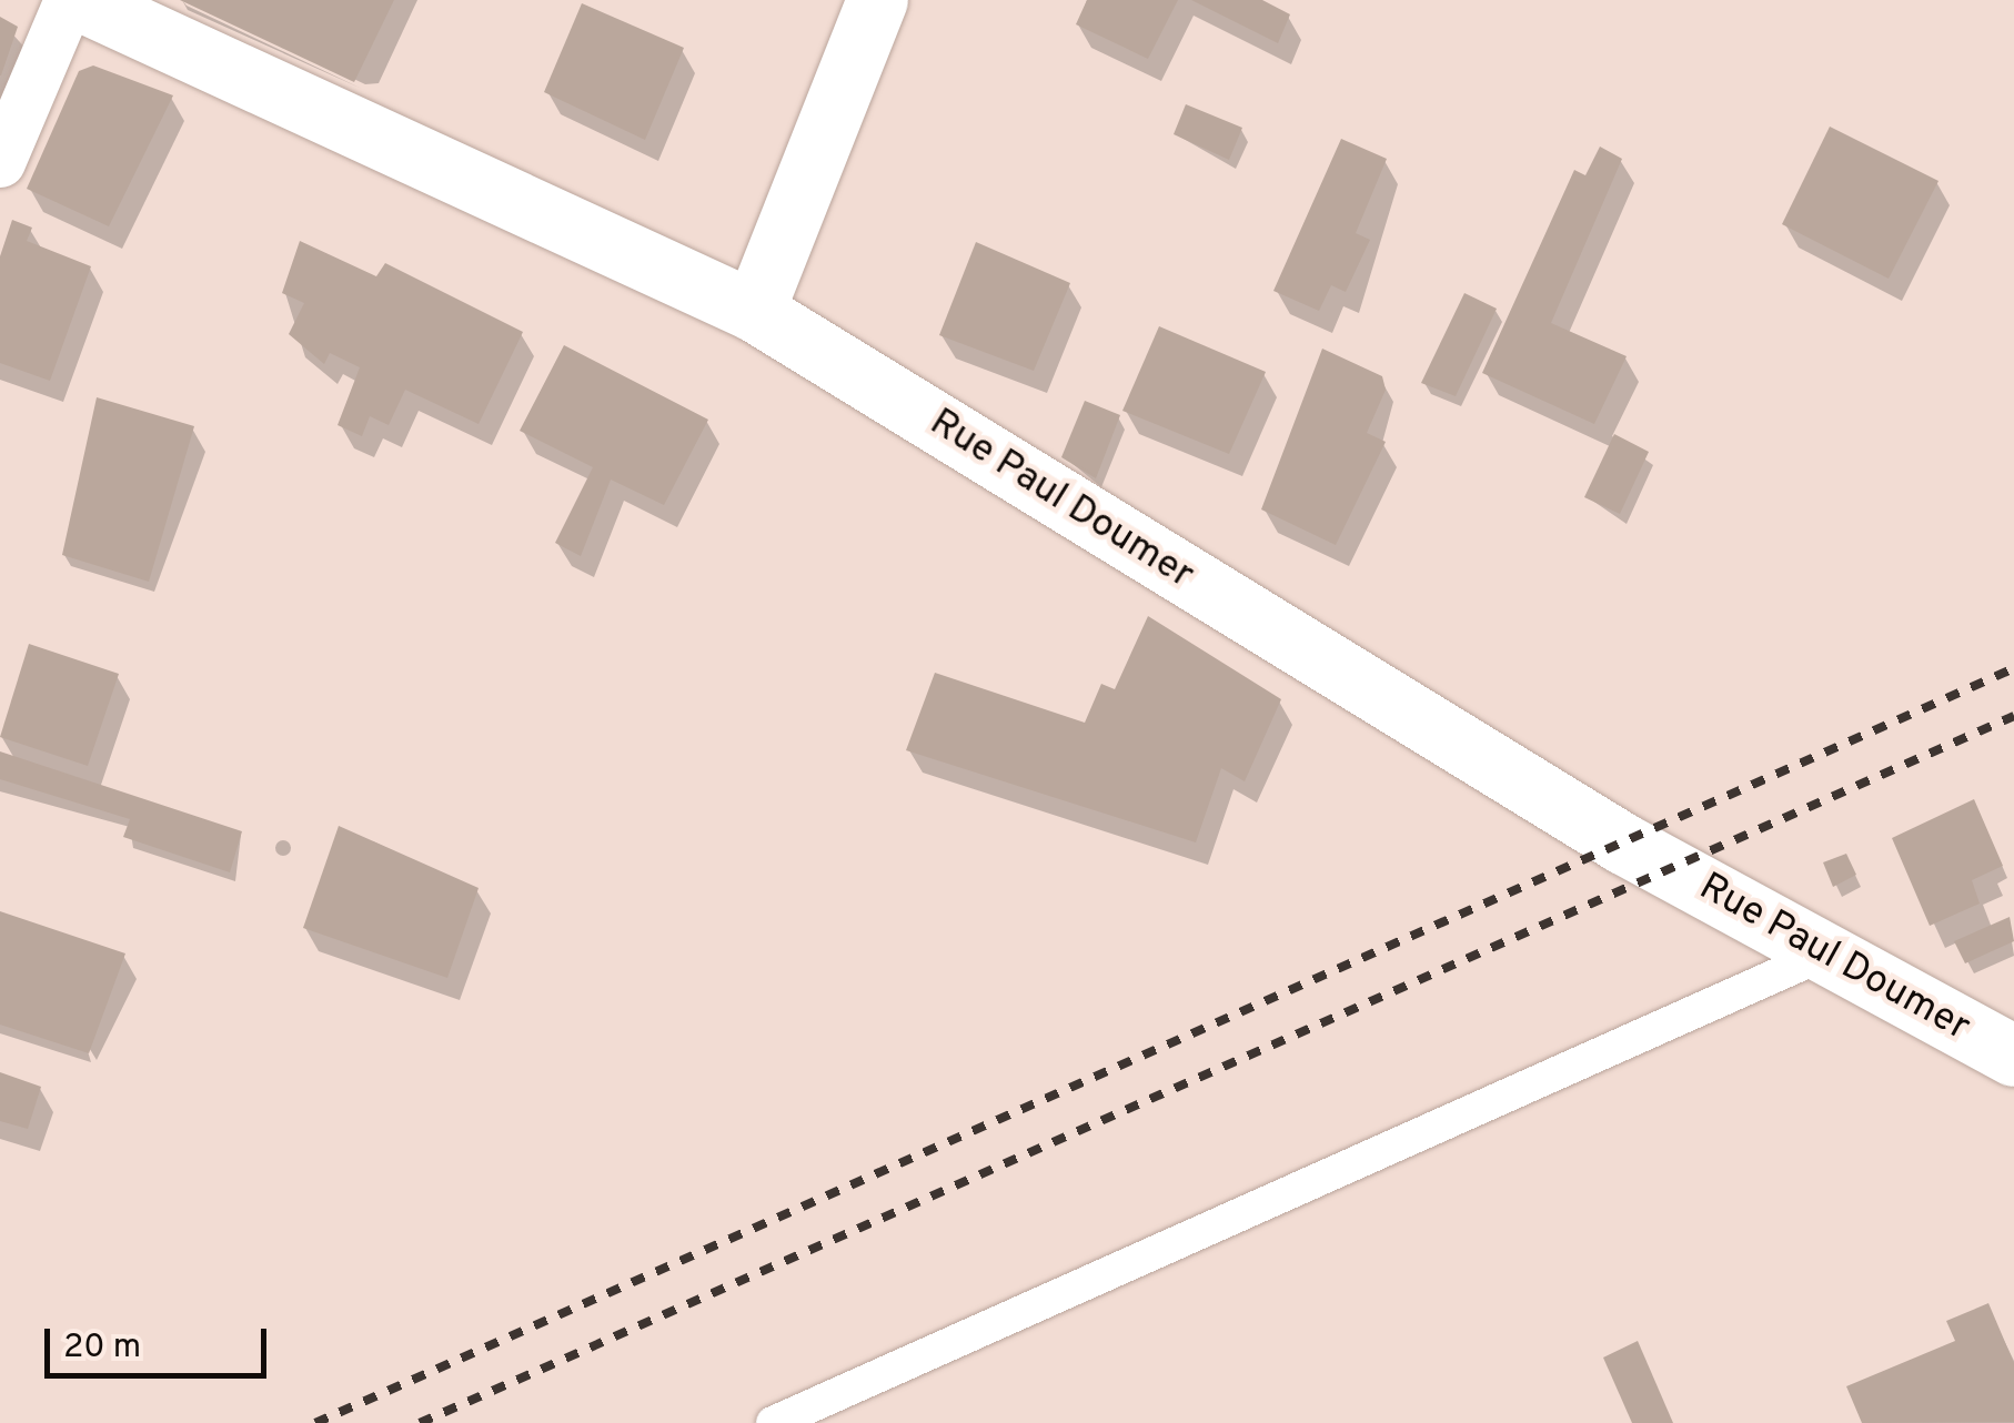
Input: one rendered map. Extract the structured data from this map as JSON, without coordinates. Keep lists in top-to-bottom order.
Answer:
{
  "streets": {
    "street": ["Rue Paul Doumer"]
  },
  "scale_bar": "20 m"
}
